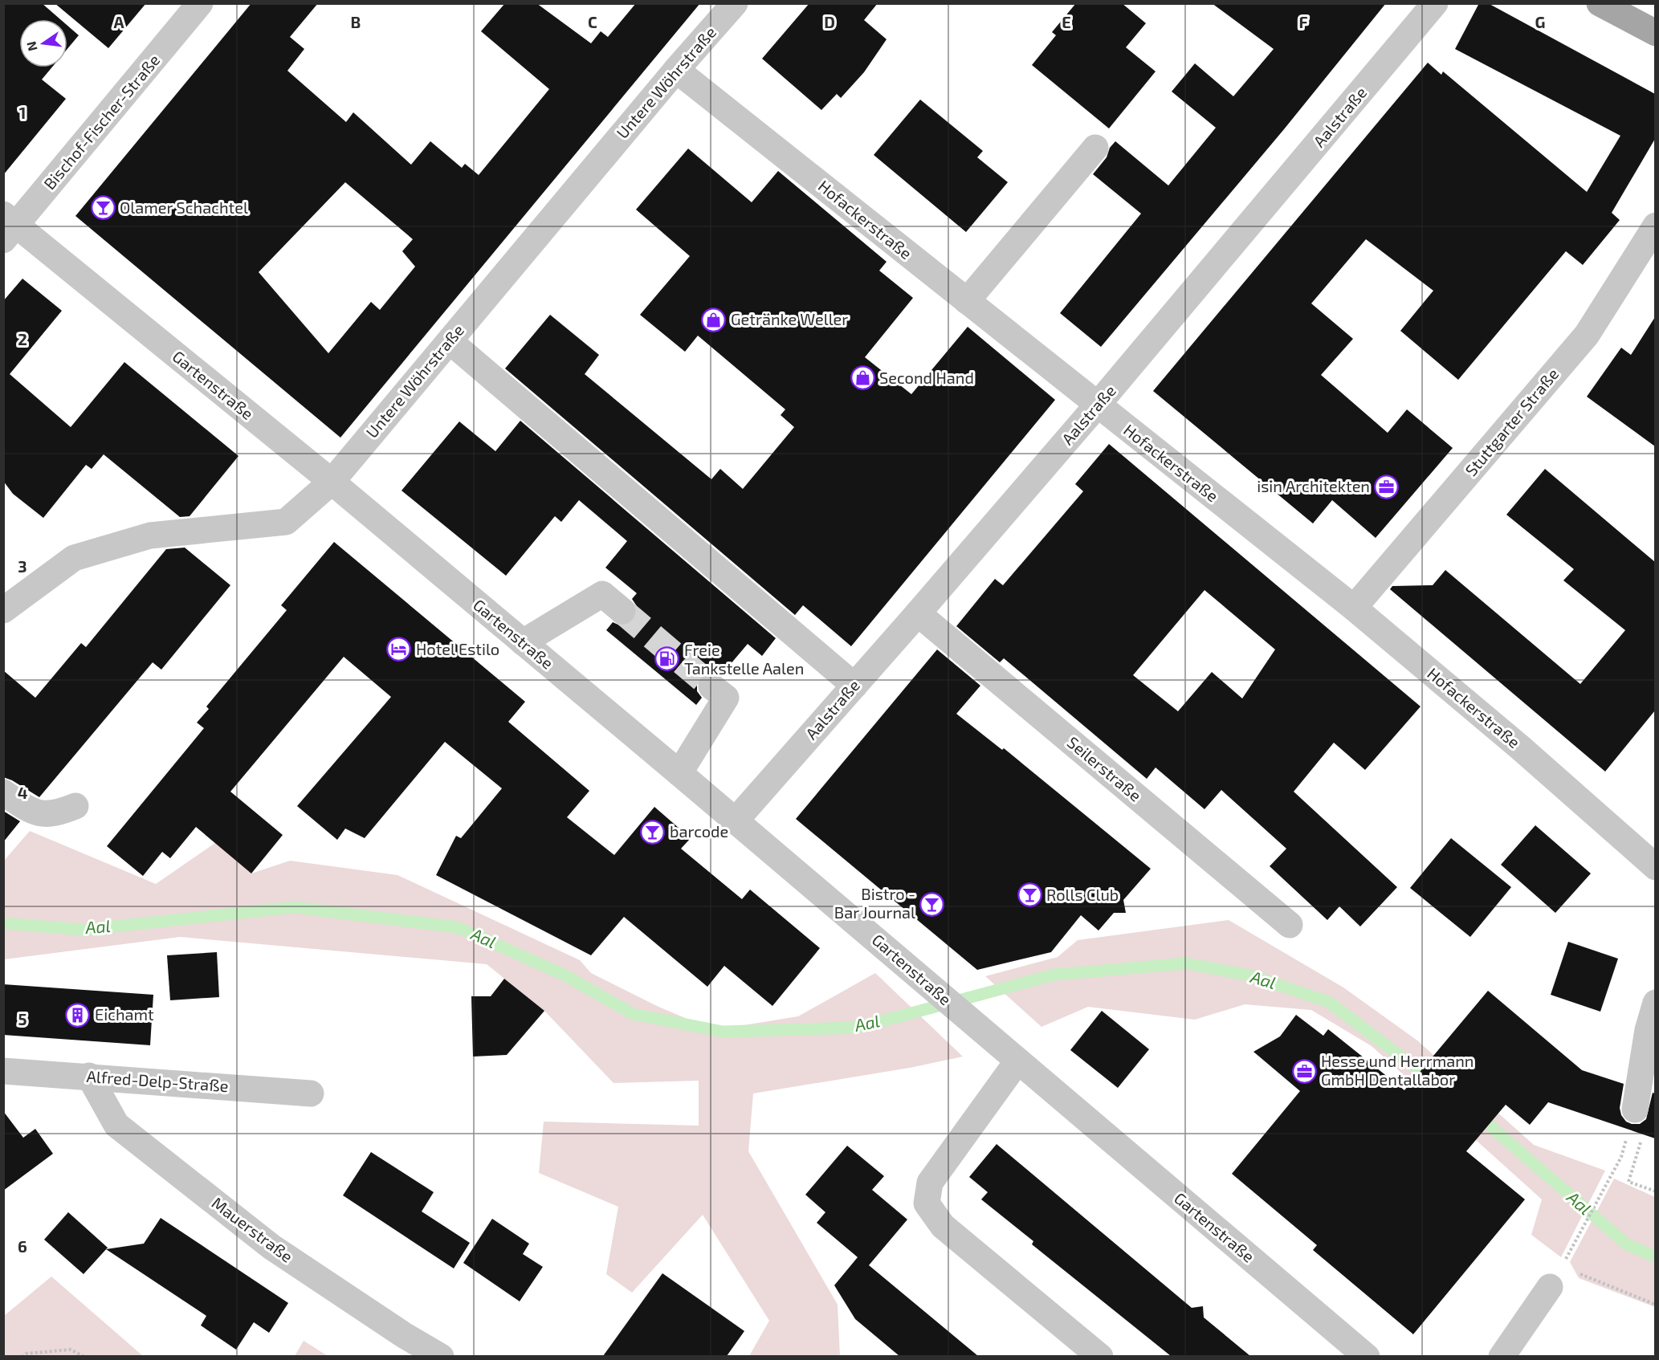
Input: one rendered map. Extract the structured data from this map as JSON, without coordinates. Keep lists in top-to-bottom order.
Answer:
{
  "streets": {
    "street": [
      "Untere Wöhrstraße",
      "Aalstraße",
      "Bischof-Fischer-Straße",
      "Hofackerstraße",
      "Gartenstraße",
      "Stuttgarter Straße",
      "Seilerstraße",
      "Alfred-Delp-Straße",
      "Mauerstraße"
    ]
  },
  "crossings": [
    ["Untere Wöhrstraße", "Hofackerstraße"],
    ["Untere Wöhrstraße", "Gartenstraße"],
    ["Aalstraße", "Hofackerstraße"],
    ["Aalstraße", "Gartenstraße"],
    ["Aalstraße", "Seilerstraße"],
    ["Bischof-Fischer-Straße", "Gartenstraße"],
    ["Hofackerstraße", "Stuttgarter Straße"],
    ["Alfred-Delp-Straße", "Mauerstraße"]
  ],
  "water": ["Aal"],
  "places": {
    "bar": [
      "Olamer Schachtel",
      "barcode",
      "Rolls Club",
      "Bistro - Bar Journal"
    ],
    "shop": ["Getränke Weller", "Second Hand"],
    "office": ["isin Architekten", "Hesse und Herrmann GmbH Dentallabor"],
    "hotel": ["Hotel Estilo"],
    "fuel station": ["Freie Tankstelle Aalen"],
    "building": ["Eichamt"]
  },
  "north": "left",
  "grid": {
    "columns": [
      "A",
      "B",
      "C",
      "D",
      "E",
      "F",
      "G"
    ],
    "rows": [
      "1",
      "2",
      "3",
      "4",
      "5",
      "6"
    ]
  }
}
